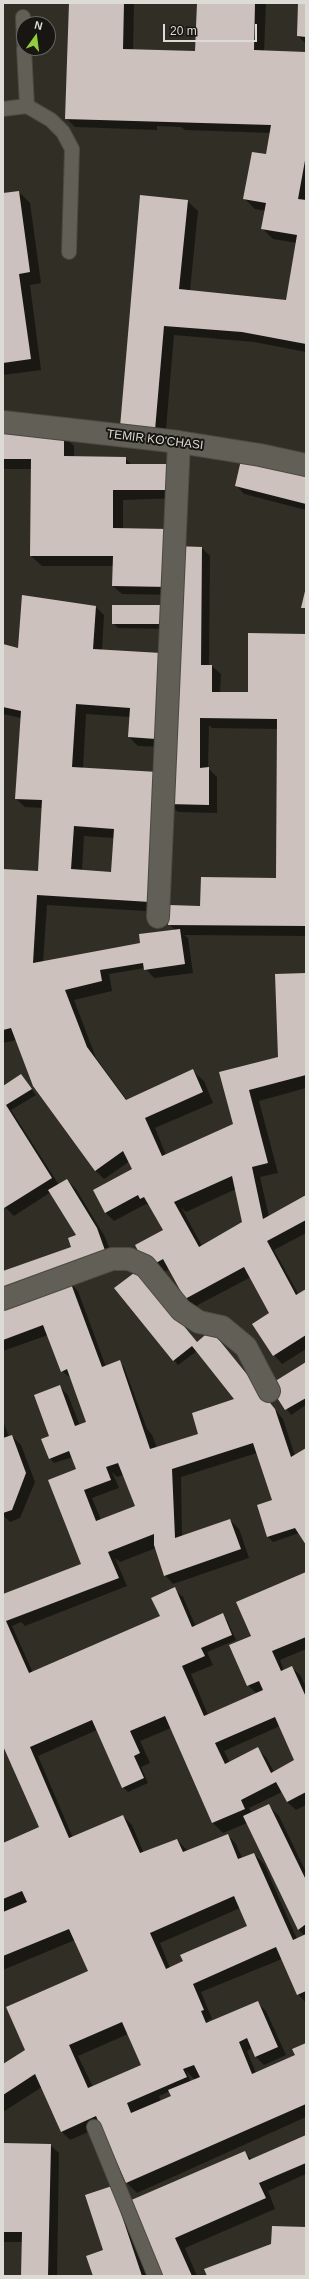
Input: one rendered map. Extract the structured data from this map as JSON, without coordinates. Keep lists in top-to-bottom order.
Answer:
{
  "streets": {
    "street": ["TEMIR KO'CHASI"]
  },
  "scale_bar": "20 m",
  "north": "top"
}
